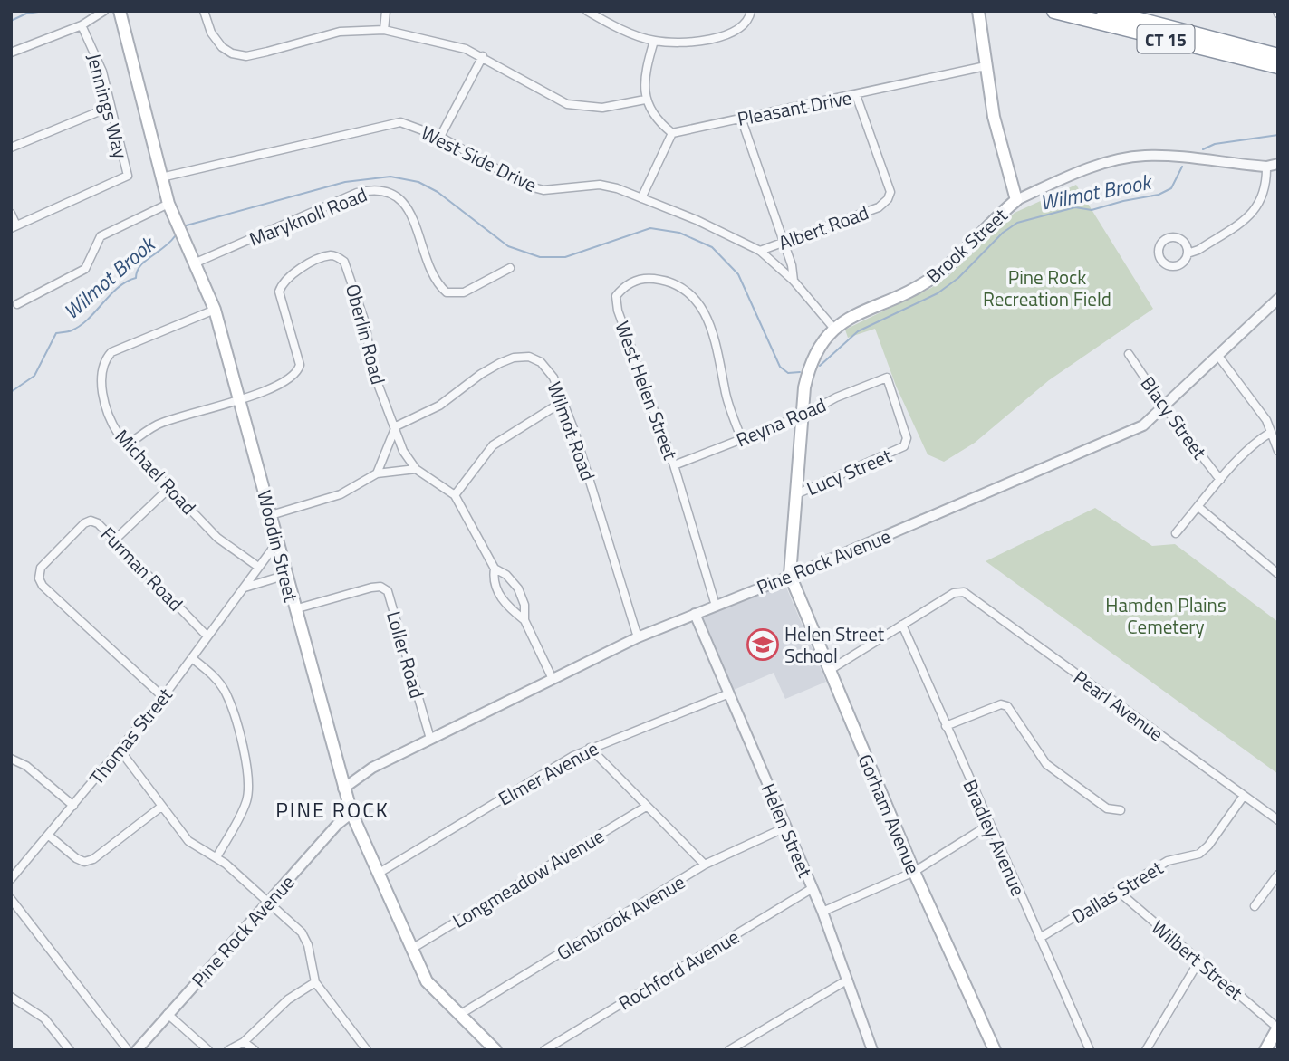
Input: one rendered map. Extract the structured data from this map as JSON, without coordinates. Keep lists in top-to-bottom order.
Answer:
{
  "streets": {
    "highway": ["CT 15"],
    "main road": ["Brook Street", "Woodin Street", "Gorham Avenue"],
    "street": [
      "Jennings Way",
      "Pleasant Drive",
      "West Side Drive",
      "Maryknoll Road",
      "Albert Road",
      "Oberlin Road",
      "West Helen Street",
      "Blacy Street",
      "Reyna Road",
      "Wilmot Road",
      "Michael Road",
      "Lucy Street",
      "Pine Rock Avenue",
      "Furman Road",
      "Loller Road",
      "Pearl Avenue",
      "Thomas Street",
      "Elmer Avenue",
      "Helen Street",
      "Bradley Avenue",
      "Longmeadow Avenue",
      "Dallas Street",
      "Glenbrook Avenue",
      "Wilbert Street",
      "Rochford Avenue"
    ]
  },
  "crossings": [
    ["Pleasant Drive", "Albert Road"],
    ["West Side Drive", "Albert Road"],
    ["West Side Drive", "Brook Street"],
    ["West Side Drive", "Woodin Street"],
    ["Maryknoll Road", "Woodin Street"],
    ["Brook Street", "Reyna Road"],
    ["Brook Street", "Lucy Street"],
    ["Brook Street", "Pine Rock Avenue"],
    ["Brook Street", "Gorham Avenue"],
    ["Oberlin Road", "Wilmot Road"],
    ["Oberlin Road", "Michael Road"],
    ["Oberlin Road", "Woodin Street"],
    ["Oberlin Road", "Pine Rock Avenue"],
    ["West Helen Street", "Reyna Road"],
    ["West Helen Street", "Pine Rock Avenue"],
    ["Blacy Street", "Pine Rock Avenue"],
    ["Reyna Road", "Lucy Street"],
    ["Wilmot Road", "Pine Rock Avenue"],
    ["Michael Road", "Woodin Street"],
    ["Michael Road", "Thomas Street"],
    ["Woodin Street", "Pine Rock Avenue"],
    ["Woodin Street", "Loller Road"],
    ["Woodin Street", "Thomas Street"],
    ["Woodin Street", "Elmer Avenue"],
    ["Woodin Street", "Longmeadow Avenue"],
    ["Woodin Street", "Glenbrook Avenue"],
    ["Pine Rock Avenue", "Loller Road"],
    ["Pine Rock Avenue", "Gorham Avenue"],
    ["Pine Rock Avenue", "Helen Street"],
    ["Furman Road", "Thomas Street"],
    ["Pearl Avenue", "Bradley Avenue"],
    ["Pearl Avenue", "Dallas Street"],
    ["Elmer Avenue", "Helen Street"],
    ["Helen Street", "Glenbrook Avenue"],
    ["Helen Street", "Rochford Avenue"],
    ["Bradley Avenue", "Dallas Street"],
    ["Dallas Street", "Wilbert Street"]
  ],
  "districts": ["PINE ROCK"],
  "water": ["Wilmot Brook"],
  "parks": ["Pine Rock Recreation Field", "Hamden Plains Cemetery"],
  "places": {
    "school or university": ["Helen Street School"]
  }
}
